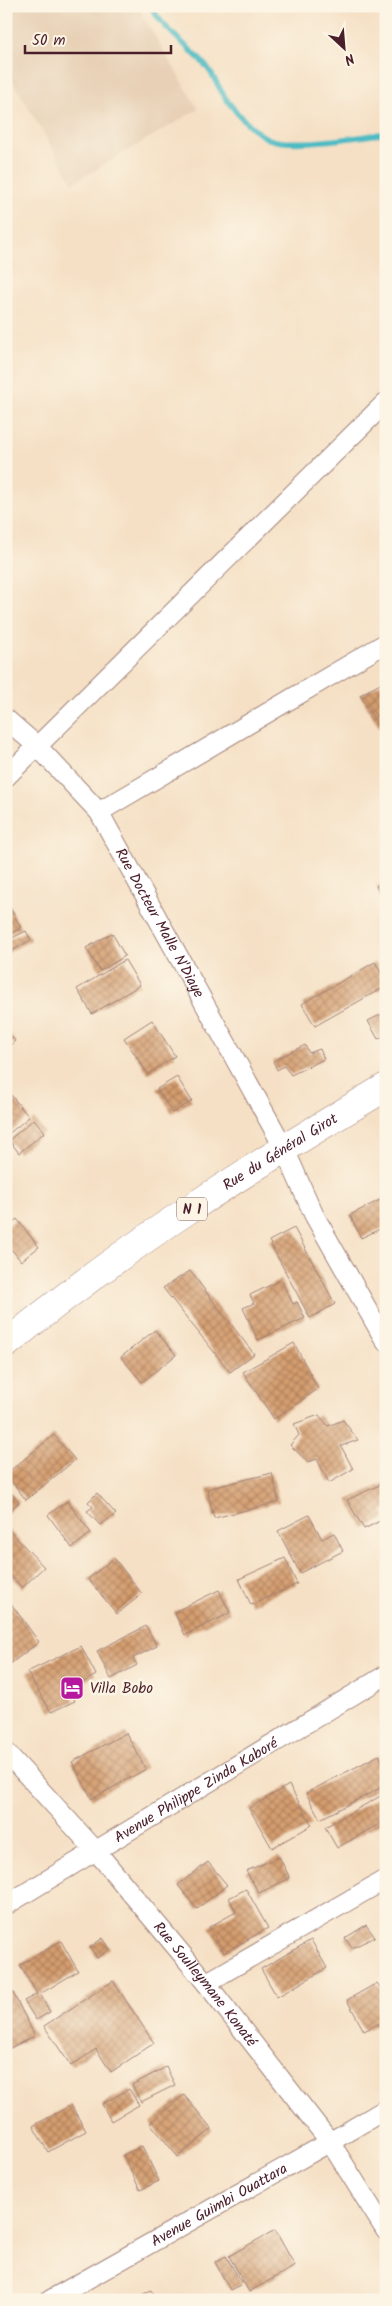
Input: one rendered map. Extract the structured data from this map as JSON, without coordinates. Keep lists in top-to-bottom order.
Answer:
{
  "streets": {
    "highway": ["Rue du Général Girot", "N 1"],
    "street": [
      "Rue Docteur Malle N'Diaye",
      "Avenue Philippe Zinda Kaboré",
      "Rue Soulleymane Konaté",
      "Avenue Guimbi Ouattara"
    ]
  },
  "crossings": [
    ["Rue Docteur Malle N'Diaye", "Rue du Général Girot"],
    ["Avenue Philippe Zinda Kaboré", "Rue Soulleymane Konaté"],
    ["Rue Soulleymane Konaté", "Avenue Guimbi Ouattara"]
  ],
  "places": {
    "hotel": ["Villa Bobo"]
  },
  "scale_bar": "50 m",
  "north": "bottom right"
}
